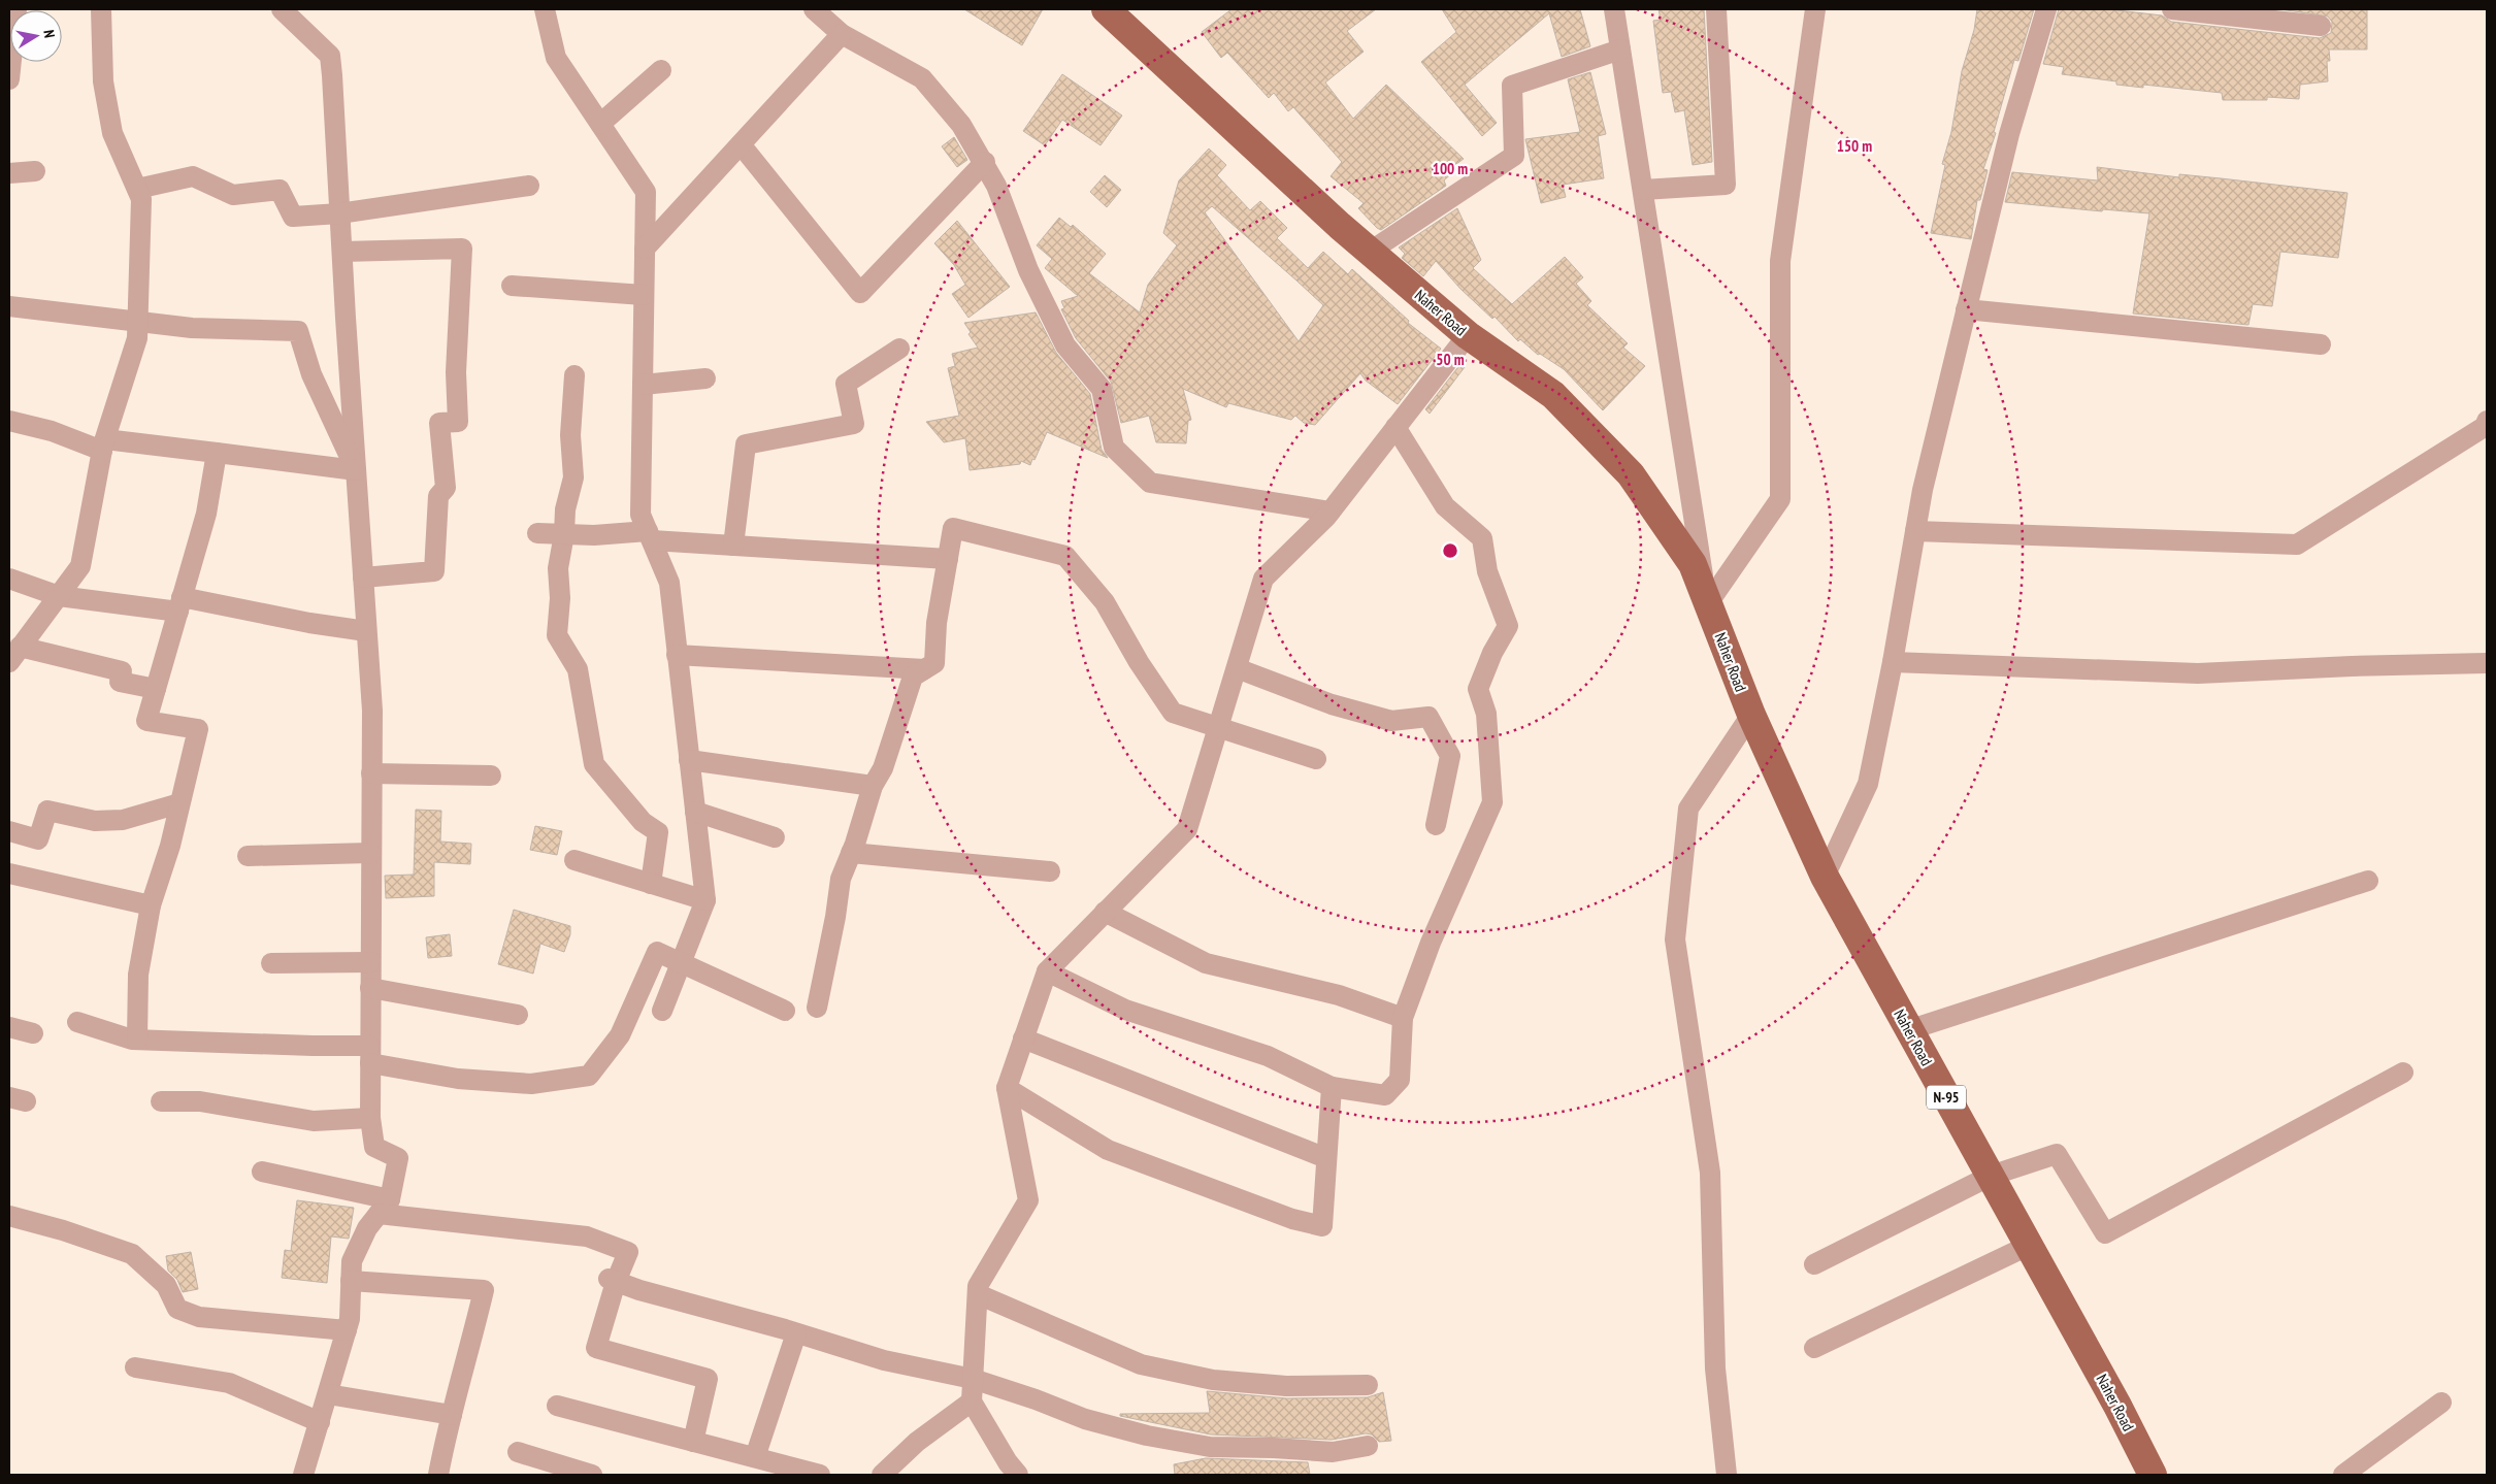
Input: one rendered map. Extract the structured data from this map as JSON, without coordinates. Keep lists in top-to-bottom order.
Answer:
{
  "streets": {
    "main road": ["Naher Road", "N-95"]
  },
  "north": "right",
  "rings": ["150 m", "100 m", "50 m"]
}
